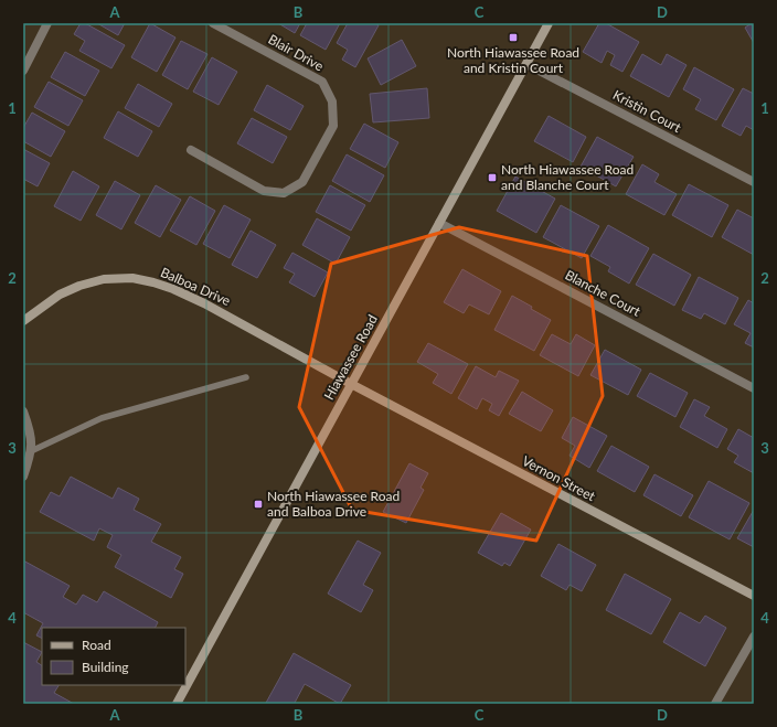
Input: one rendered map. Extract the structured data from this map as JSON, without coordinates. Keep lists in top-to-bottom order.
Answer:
{
  "streets": {
    "street": [
      "Blair Drive",
      "Kristin Court",
      "Balboa Drive",
      "Blanche Court",
      "Hiawassee Road",
      "Vernon Street"
    ]
  },
  "crossings": [
    ["Kristin Court", "Hiawassee Road"],
    ["Balboa Drive", "Hiawassee Road"],
    ["Balboa Drive", "Vernon Street"],
    ["Blanche Court", "Hiawassee Road"],
    ["Hiawassee Road", "Vernon Street"]
  ],
  "places": {
    "transit": ["North Hiawassee Road and Kristin Court", "North Hiawassee Road and Blanche Court", "North Hiawassee Road and Balboa Drive"]
  },
  "legend": ["Road", "Building"],
  "grid": {
    "columns": [
      "A",
      "B",
      "C",
      "D"
    ],
    "rows": [
      "1",
      "2",
      "3",
      "4"
    ]
  }
}
